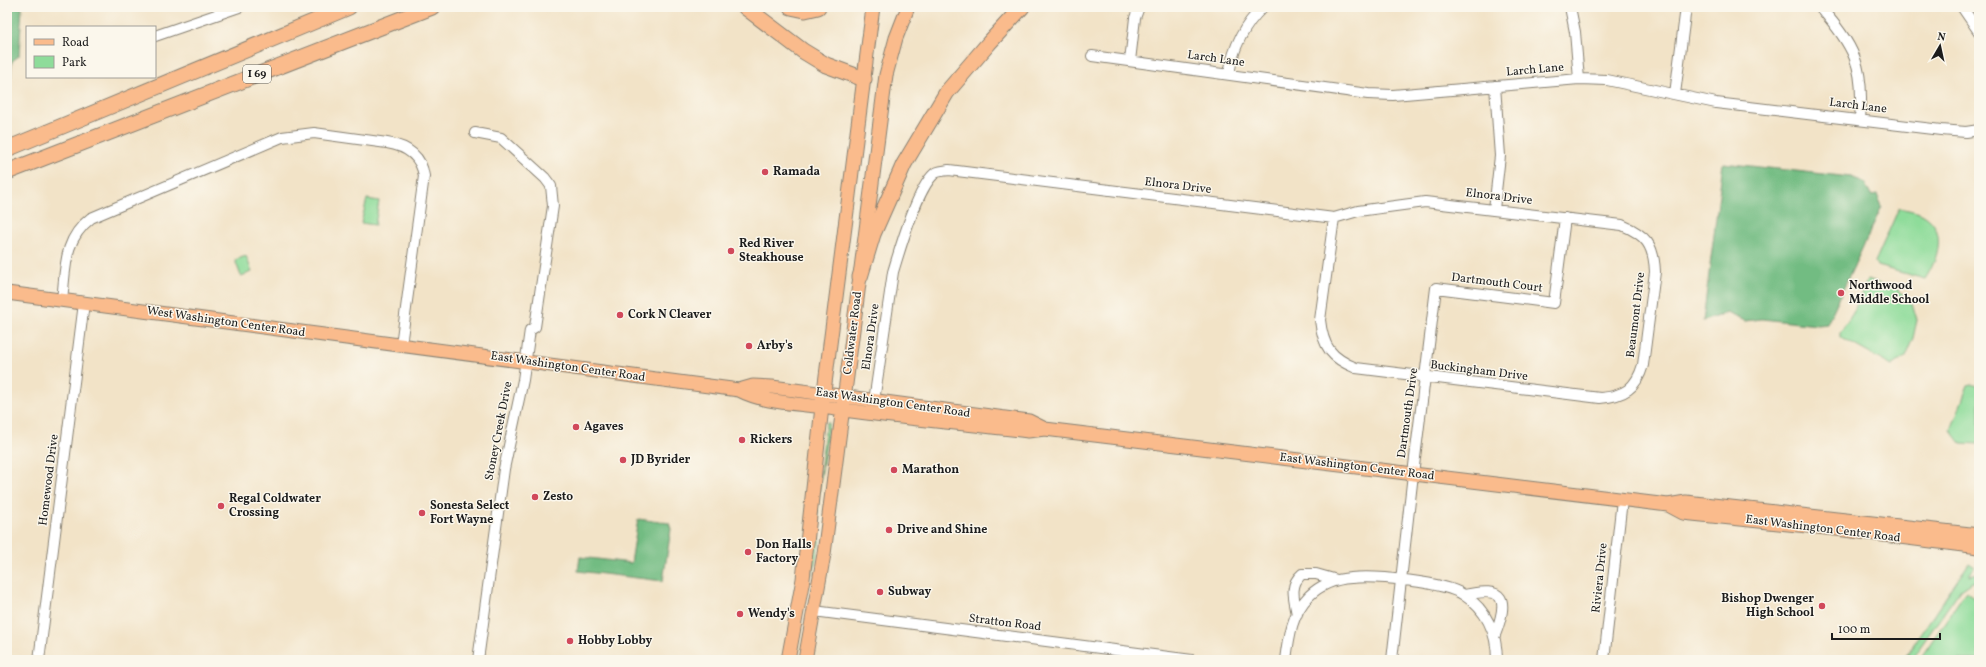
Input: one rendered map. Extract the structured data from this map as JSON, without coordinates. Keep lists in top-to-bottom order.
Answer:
{
  "streets": {
    "highway": ["I 69"],
    "main road": ["West Washington Center Road", "Coldwater Road", "East Washington Center Road"],
    "street": [
      "Larch Lane",
      "Elnora Drive",
      "Dartmouth Court",
      "Beaumont Drive",
      "Buckingham Drive",
      "Dartmouth Drive",
      "Stoney Creek Drive",
      "Homewood Drive",
      "Riviera Drive",
      "Stratton Road"
    ]
  },
  "crossings": [
    ["Elnora Drive", "Dartmouth Court"],
    ["Elnora Drive", "Beaumont Drive"],
    ["Elnora Drive", "East Washington Center Road"],
    ["Elnora Drive", "Buckingham Drive"],
    ["Dartmouth Court", "Dartmouth Drive"],
    ["Beaumont Drive", "Buckingham Drive"],
    ["West Washington Center Road", "East Washington Center Road"],
    ["West Washington Center Road", "Homewood Drive"],
    ["Coldwater Road", "East Washington Center Road"],
    ["Coldwater Road", "Stratton Road"],
    ["East Washington Center Road", "Dartmouth Drive"],
    ["East Washington Center Road", "Stoney Creek Drive"],
    ["East Washington Center Road", "Riviera Drive"],
    ["Buckingham Drive", "Dartmouth Drive"]
  ],
  "places": [
    "Ramada",
    "Red River Steakhouse",
    "Northwood Middle School",
    "Cork N Cleaver",
    "Arby's",
    "Agaves",
    "Rickers",
    "JD Byrider",
    "Marathon",
    "Zesto",
    "Regal Coldwater Crossing",
    "Sonesta Select Fort Wayne",
    "Drive and Shine",
    "Don Halls Factory",
    "Subway",
    "Bishop Dwenger High School",
    "Wendy's",
    "Hobby Lobby"
  ],
  "legend": ["Road", "Park"],
  "scale_bar": "100 m",
  "north": "top"
}
